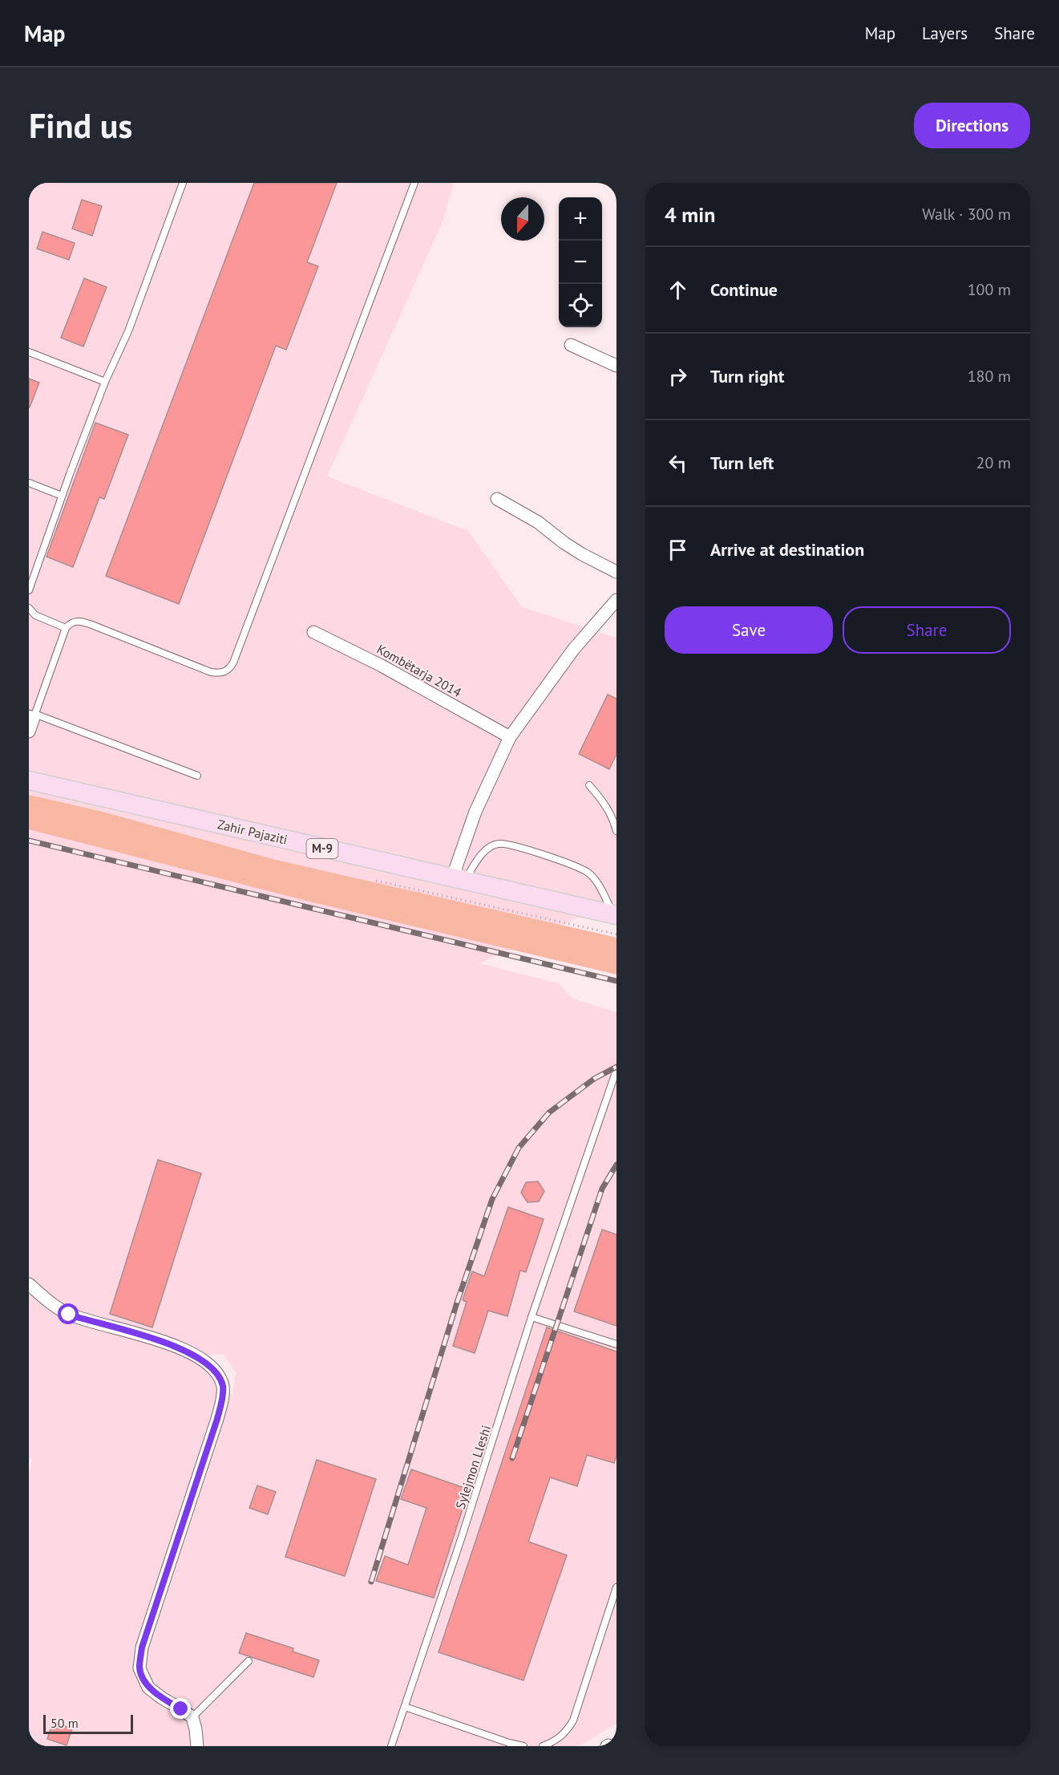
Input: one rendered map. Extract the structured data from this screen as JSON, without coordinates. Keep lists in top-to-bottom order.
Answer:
{
  "streets": {
    "main road": ["Zahir Pajaziti", "M-9"],
    "street": ["Kombëtarja 2014"],
    "lane": ["Sylejmon Lleshi"]
  },
  "scale_bar": "50 m",
  "north": "bottom",
  "page": {
    "header": "Map",
    "nav": ["Map", "Layers", "Share"],
    "buttons": [
      "Directions",
      ["Save", "Share"]
    ],
    "title": "Find us",
    "heading": ["4 min", "Walk · 300 m"],
    "map_buttons": ["+", "−"],
    "list": [
      ["Continue", "100 m"],
      ["Turn right", "180 m"],
      ["Turn left", "20 m"],
      "Arrive at destination"
    ],
    "scale": "50 m"
  }
}
